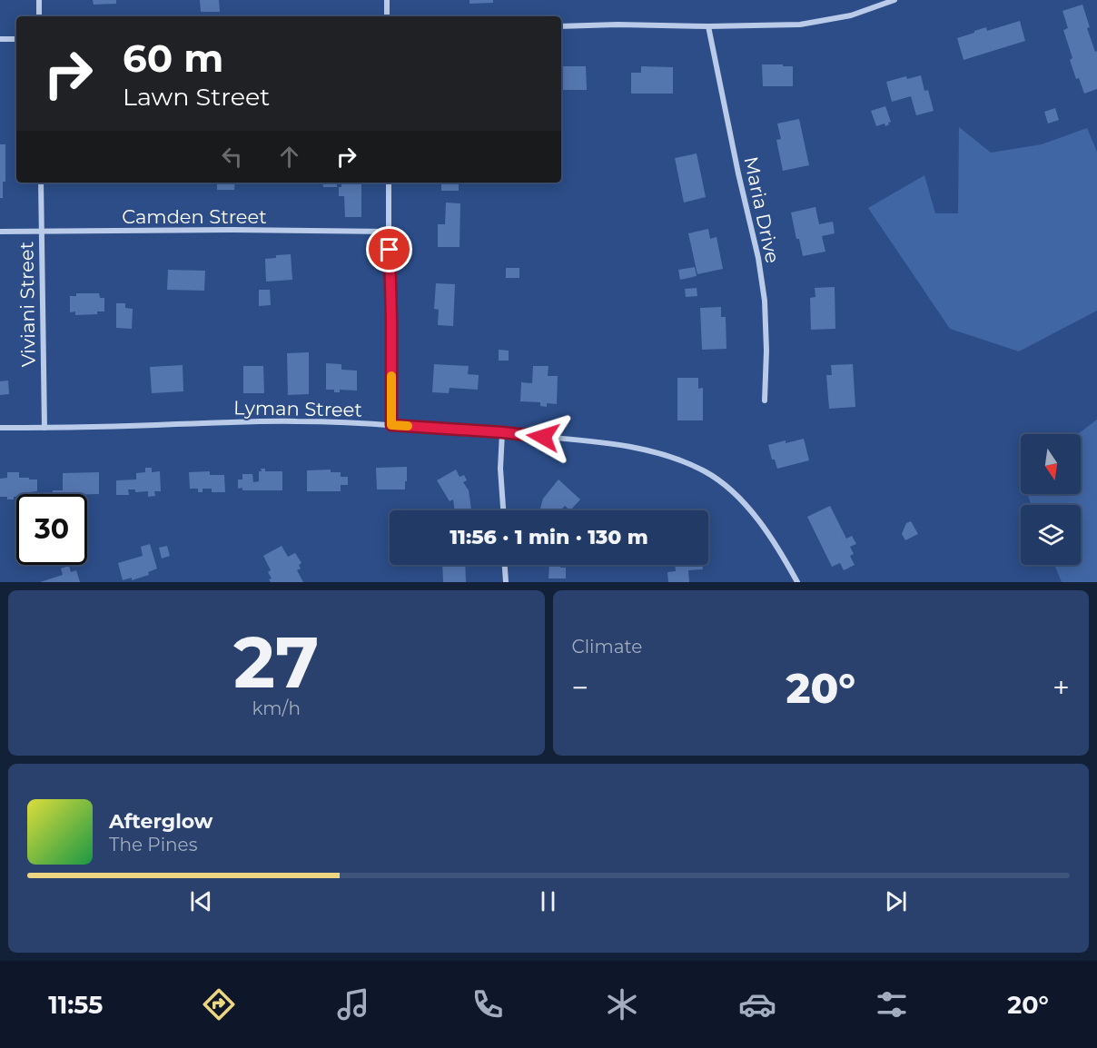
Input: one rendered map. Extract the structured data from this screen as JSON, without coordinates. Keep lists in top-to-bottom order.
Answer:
{
  "streets": {
    "street": [
      "Maria Drive",
      "Camden Street",
      "Viviani Street",
      "Lyman Street"
    ]
  },
  "crossings": [
    ["Camden Street", "Viviani Street"],
    ["Viviani Street", "Lyman Street"]
  ],
  "north": "bottom",
  "page": {
    "turn": ["60 m", "Lawn Street"],
    "limit": "30",
    "trip": "11:56 · 1 min · 130 m",
    "tile": [
      ["27", "km/h"],
      "Climate"
    ],
    "heat": ["−", "20°", "+"],
    "song": ["Afterglow", "The Pines"],
    "tabs": ["11:55", "20°"]
  }
}
